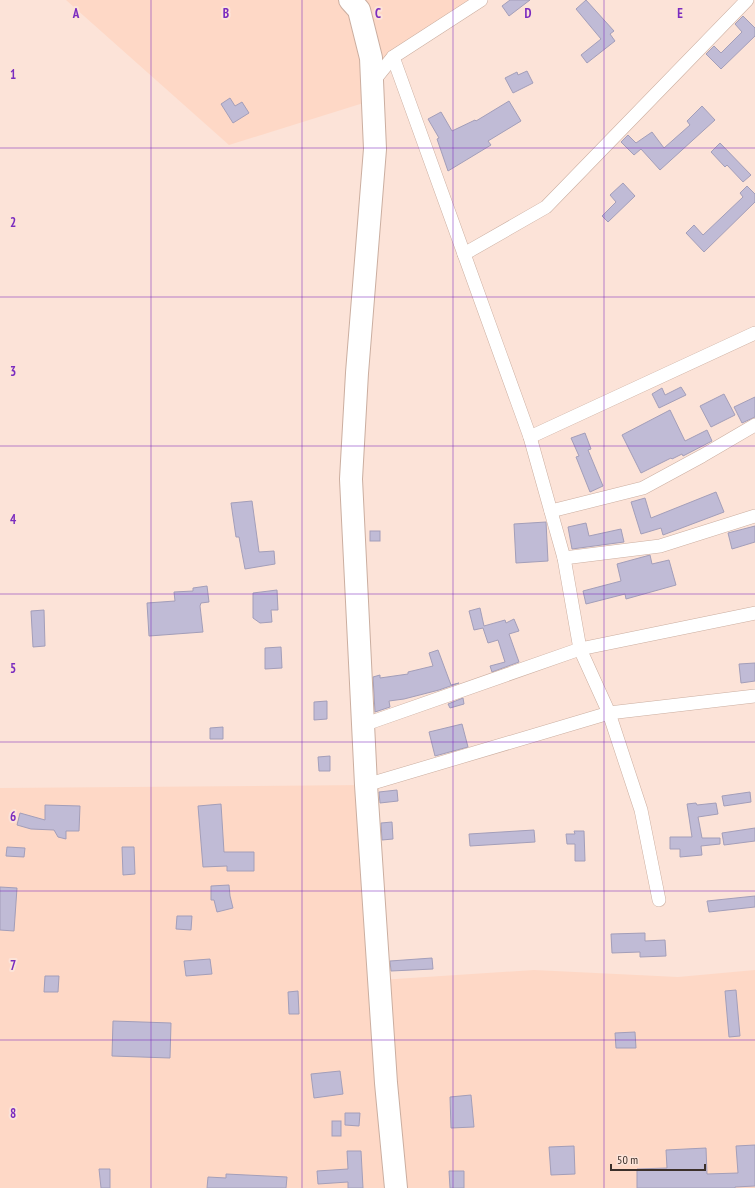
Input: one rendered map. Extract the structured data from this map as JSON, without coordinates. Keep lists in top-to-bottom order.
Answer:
{
  "scale_bar": "50 m",
  "grid": {
    "columns": [
      "A",
      "B",
      "C",
      "D",
      "E"
    ],
    "rows": [
      "1",
      "2",
      "3",
      "4",
      "5",
      "6",
      "7",
      "8"
    ]
  }
}
